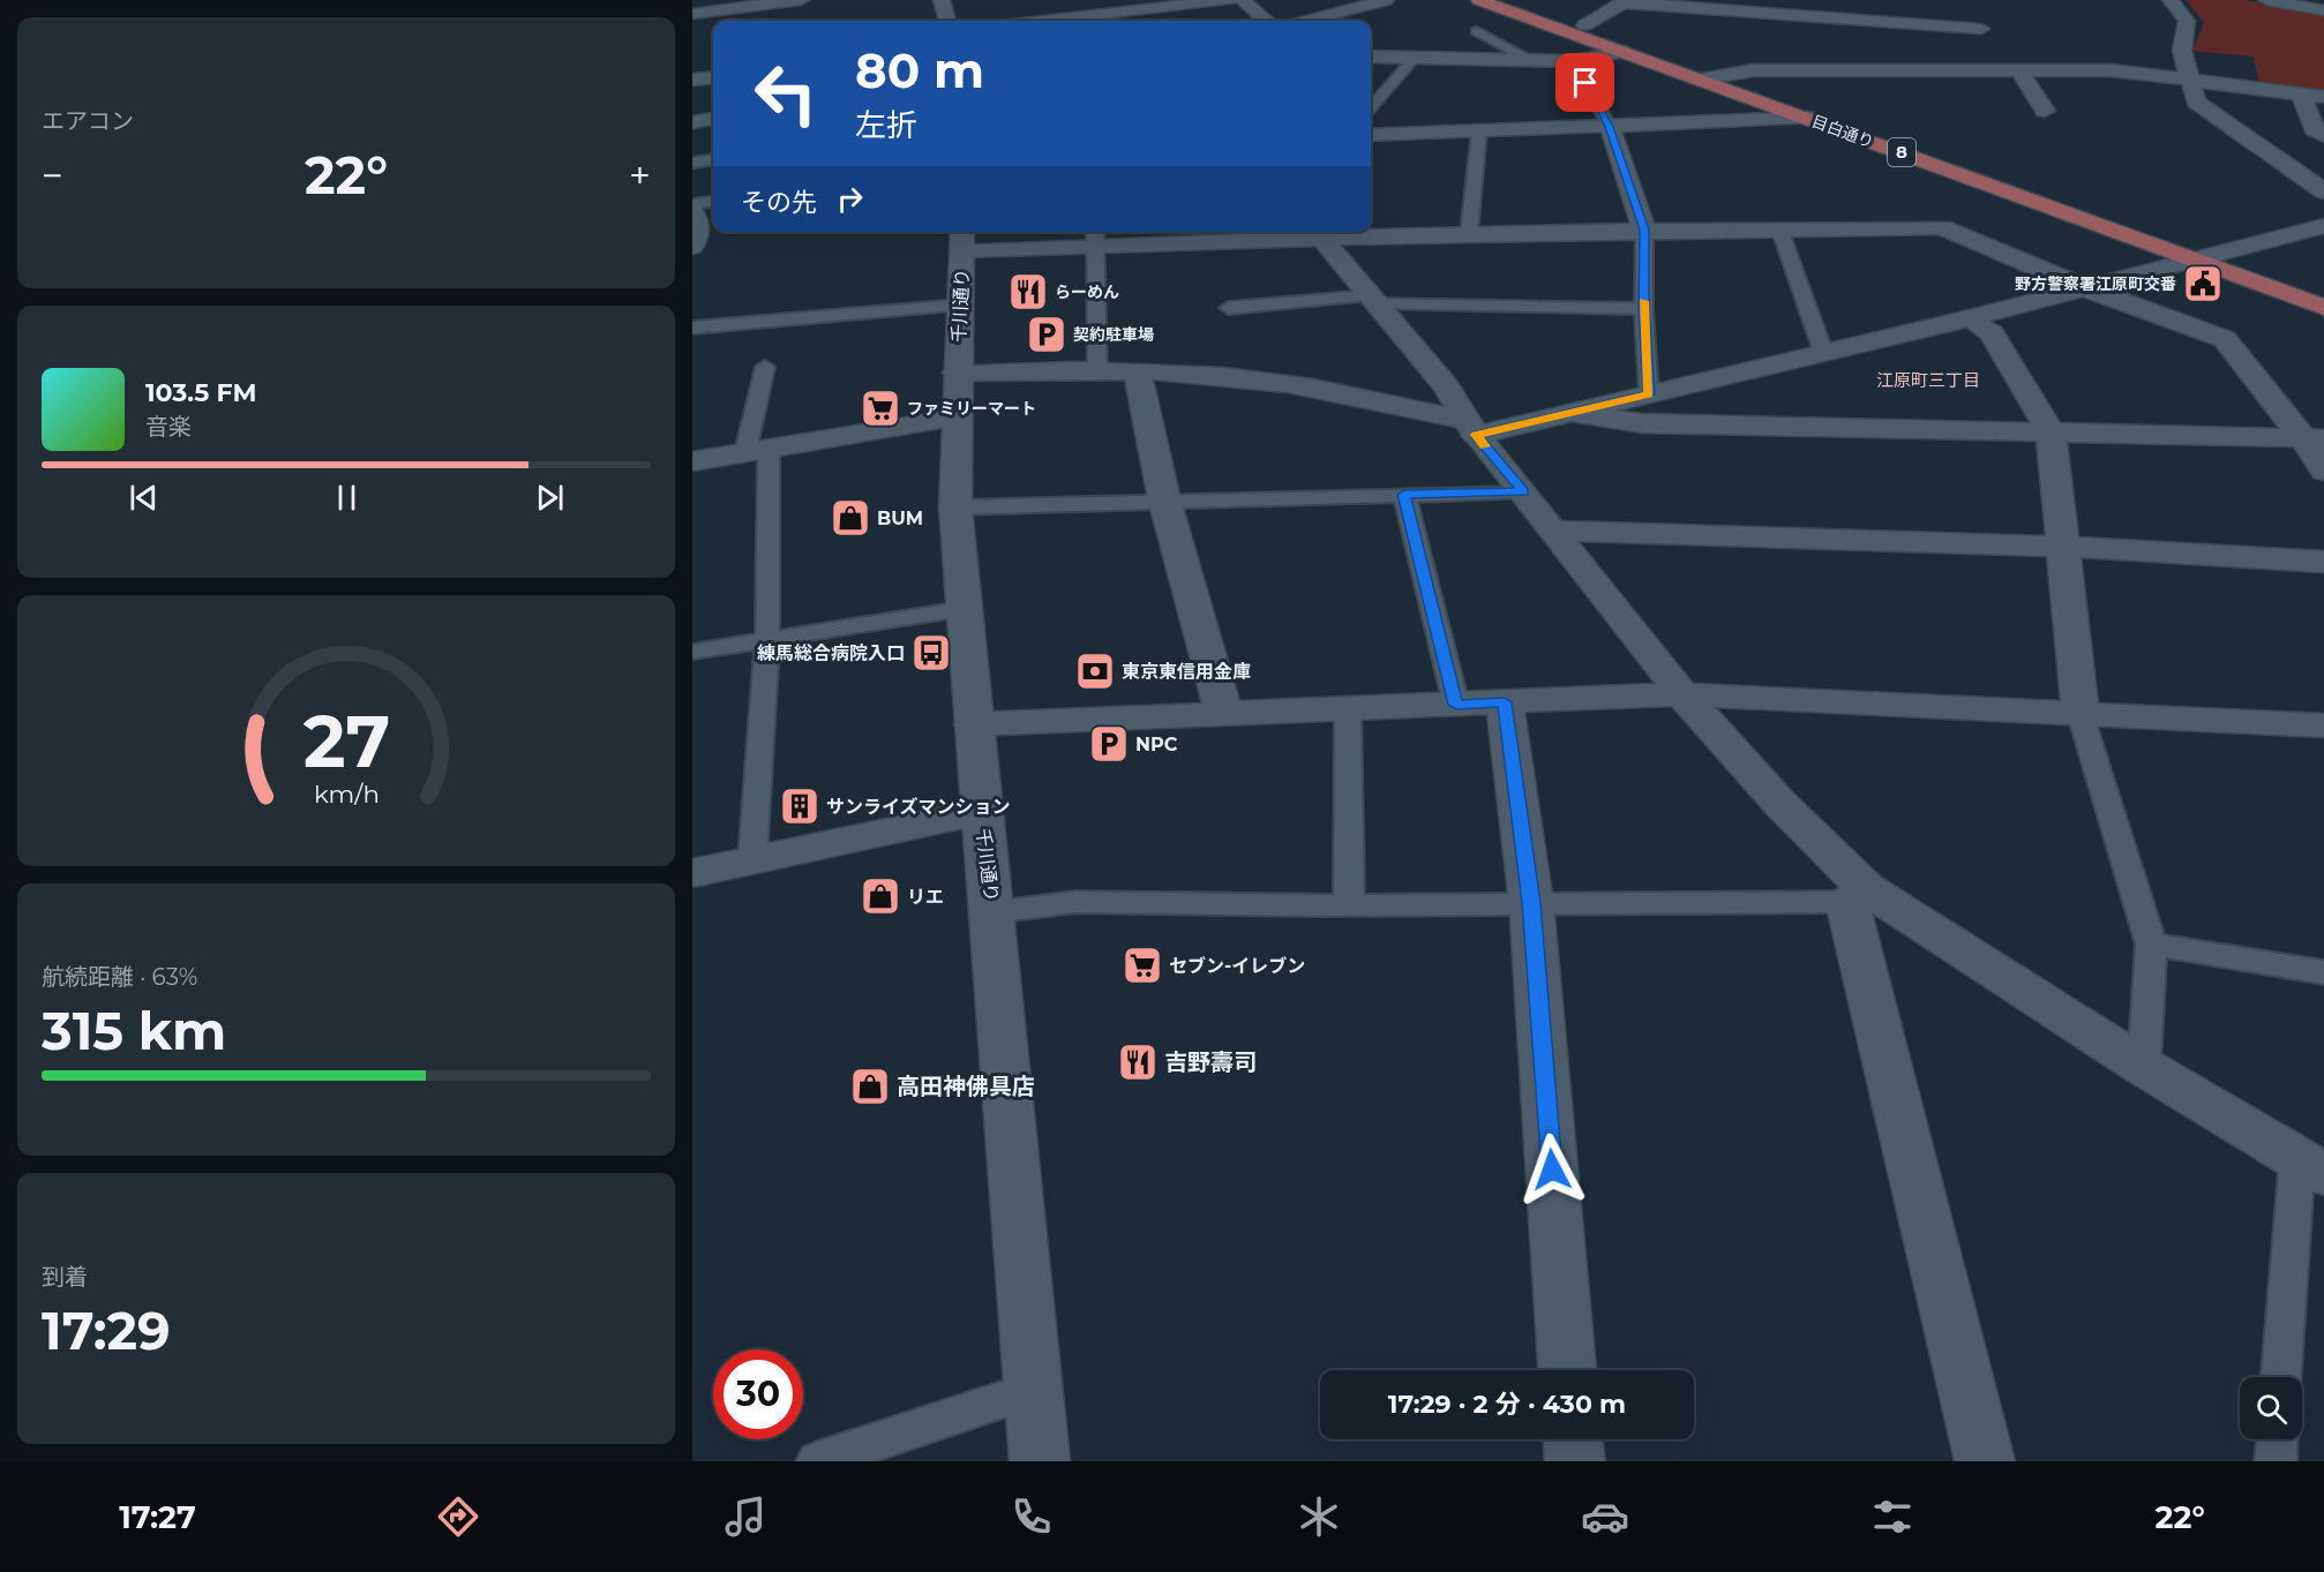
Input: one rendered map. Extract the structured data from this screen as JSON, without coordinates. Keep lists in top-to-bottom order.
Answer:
{
  "streets": {
    "main road": ["目白通り", "8"],
    "street": ["千川通り"]
  },
  "districts": ["江原町三丁目"],
  "places": {
    "public building": ["野方警察署江原町交番"],
    "restaurant": ["らーめん", "吉野壽司"],
    "parking": ["契約駐車場", "NPC"],
    "supermarket": ["ファミリーマート", "セブン-イレブン"],
    "shop": ["BUM", "リエ", "高田神佛具店"],
    "bus stop": ["練馬総合病院入口"],
    "bank": ["東京東信用金庫"],
    "building": ["サンライズマンション"]
  },
  "page": {
    "tile": [
      "エアコン",
      ["航続距離 · 63%", "315 km"],
      ["到着", "17:29"]
    ],
    "turn": ["80 m", "左折"],
    "heat": ["−", "22°", "+"],
    "then": "その先",
    "song": ["103.5 FM", "音楽"],
    "limit": "30",
    "trip": "17:29 · 2 分 · 430 m",
    "tabs": ["17:27", "22°"],
    "gauge": ["27", "km/h"]
  }
}
